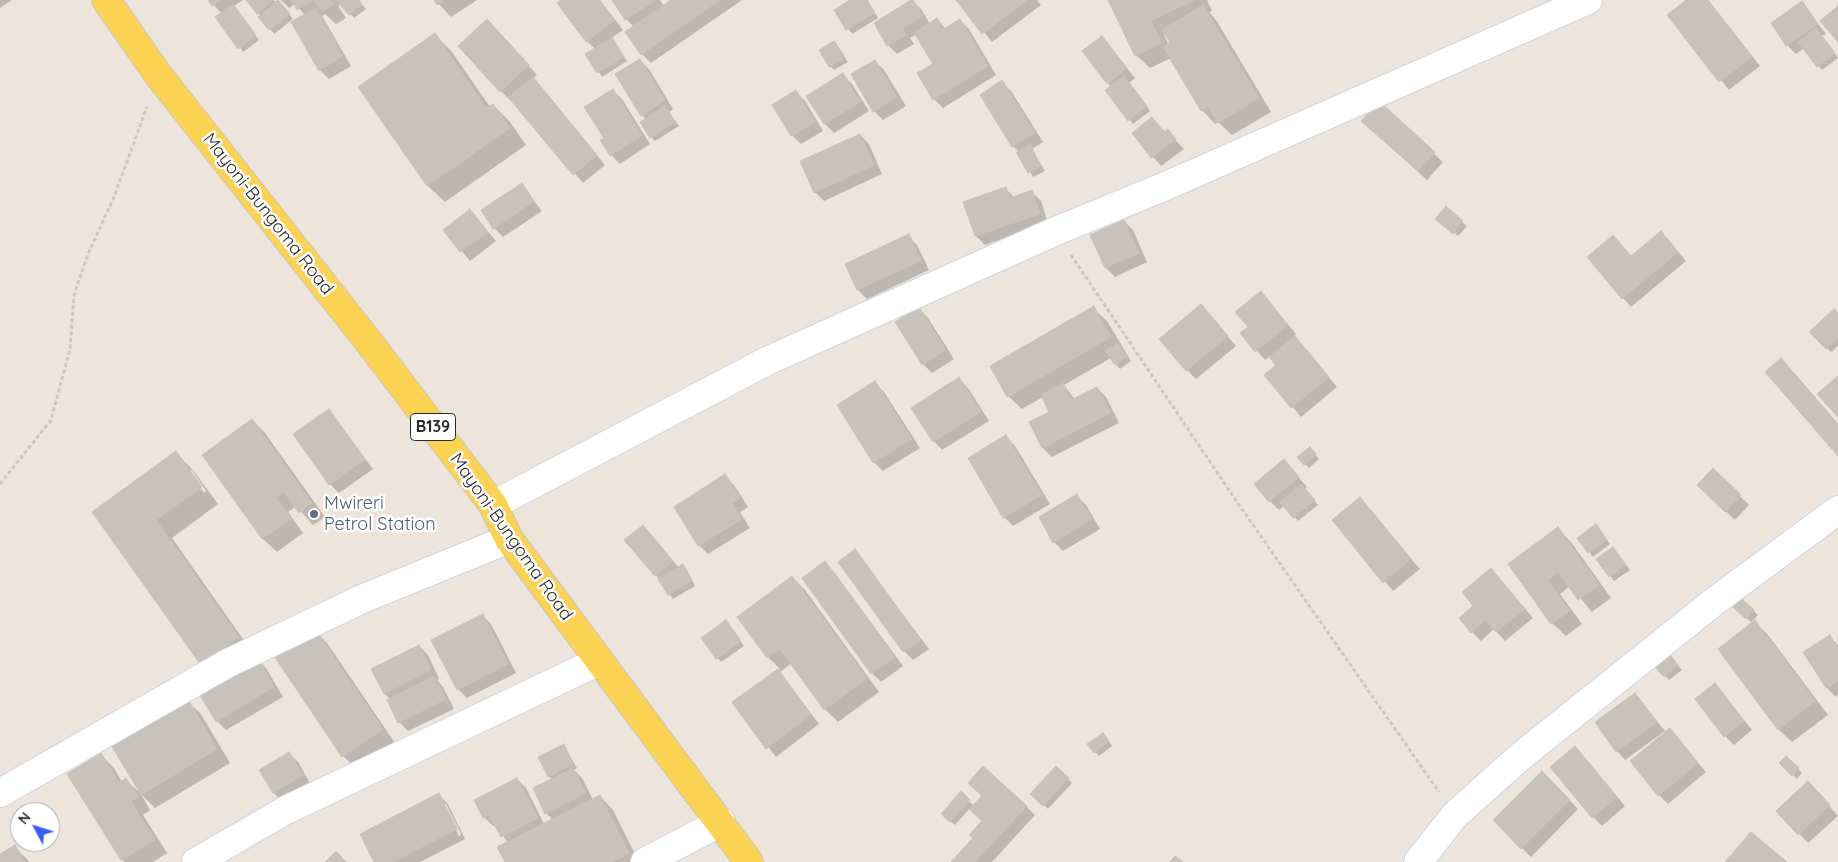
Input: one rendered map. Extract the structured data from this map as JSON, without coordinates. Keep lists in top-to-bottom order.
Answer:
{
  "streets": {
    "main road": ["Mayoni-Bungoma Road", "B139"]
  },
  "places": ["Mwireri Petrol Station"],
  "north": "top left"
}
